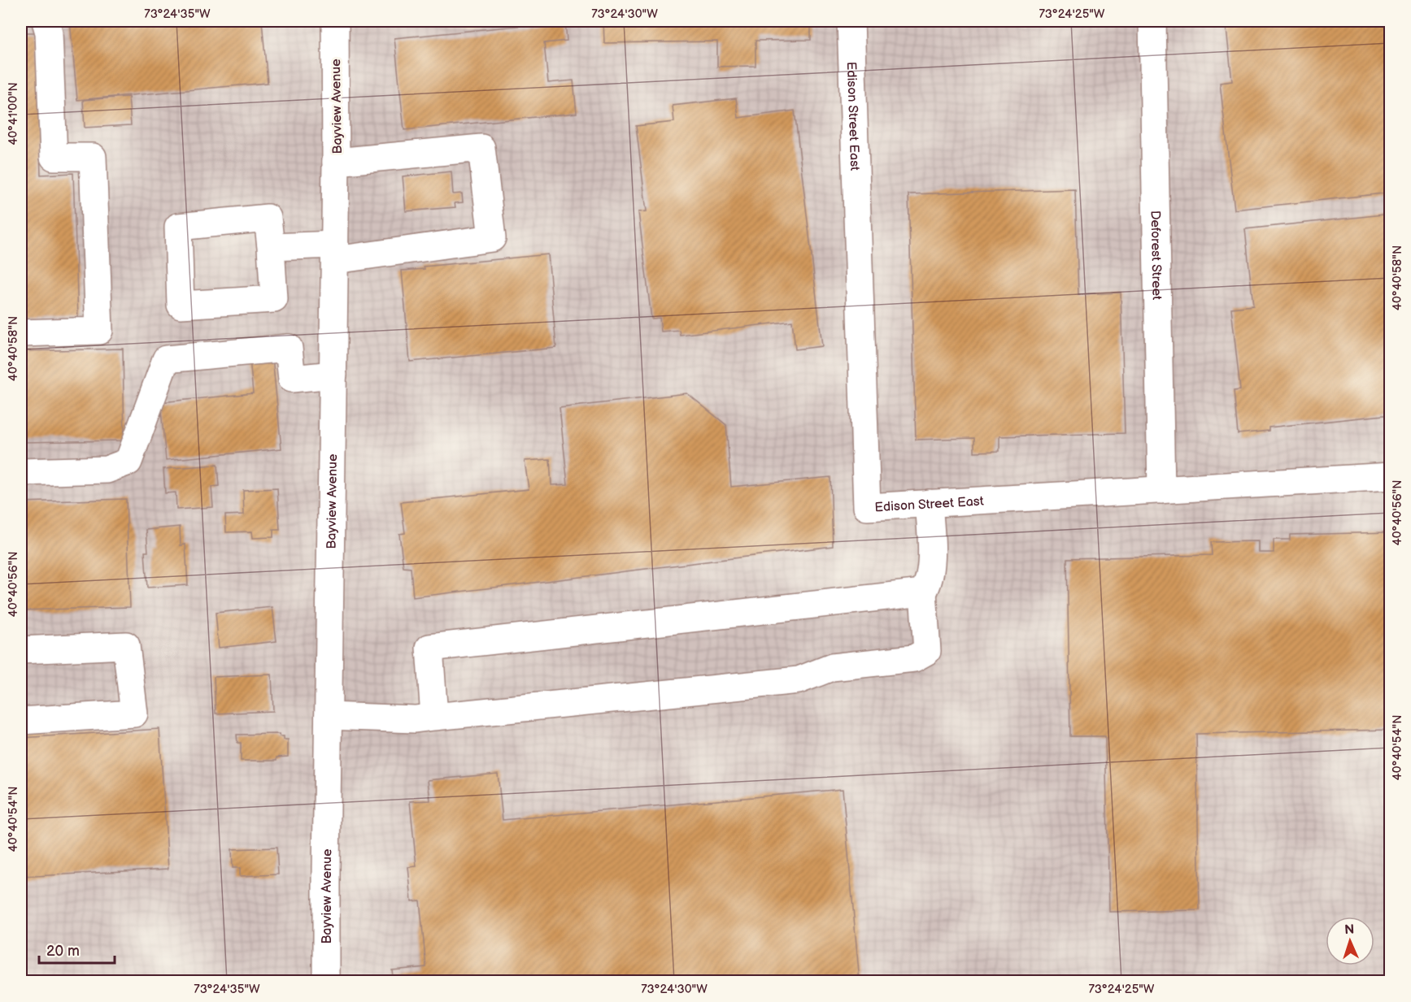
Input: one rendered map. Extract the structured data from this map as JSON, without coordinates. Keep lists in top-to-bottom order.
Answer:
{
  "streets": {
    "street": ["Bayview Avenue", "Edison Street East", "Deforest Street"]
  },
  "crossings": [
    ["Edison Street East", "Deforest Street"]
  ],
  "scale_bar": "20 m",
  "north": "top",
  "coordinates": [
    "73°24'35\"W",
    "73°24'30\"W",
    "73°24'25\"W",
    "40°41'00\"N",
    "40°40'58\"N",
    "40°40'56\"N",
    "40°40'54\"N"
  ]
}
